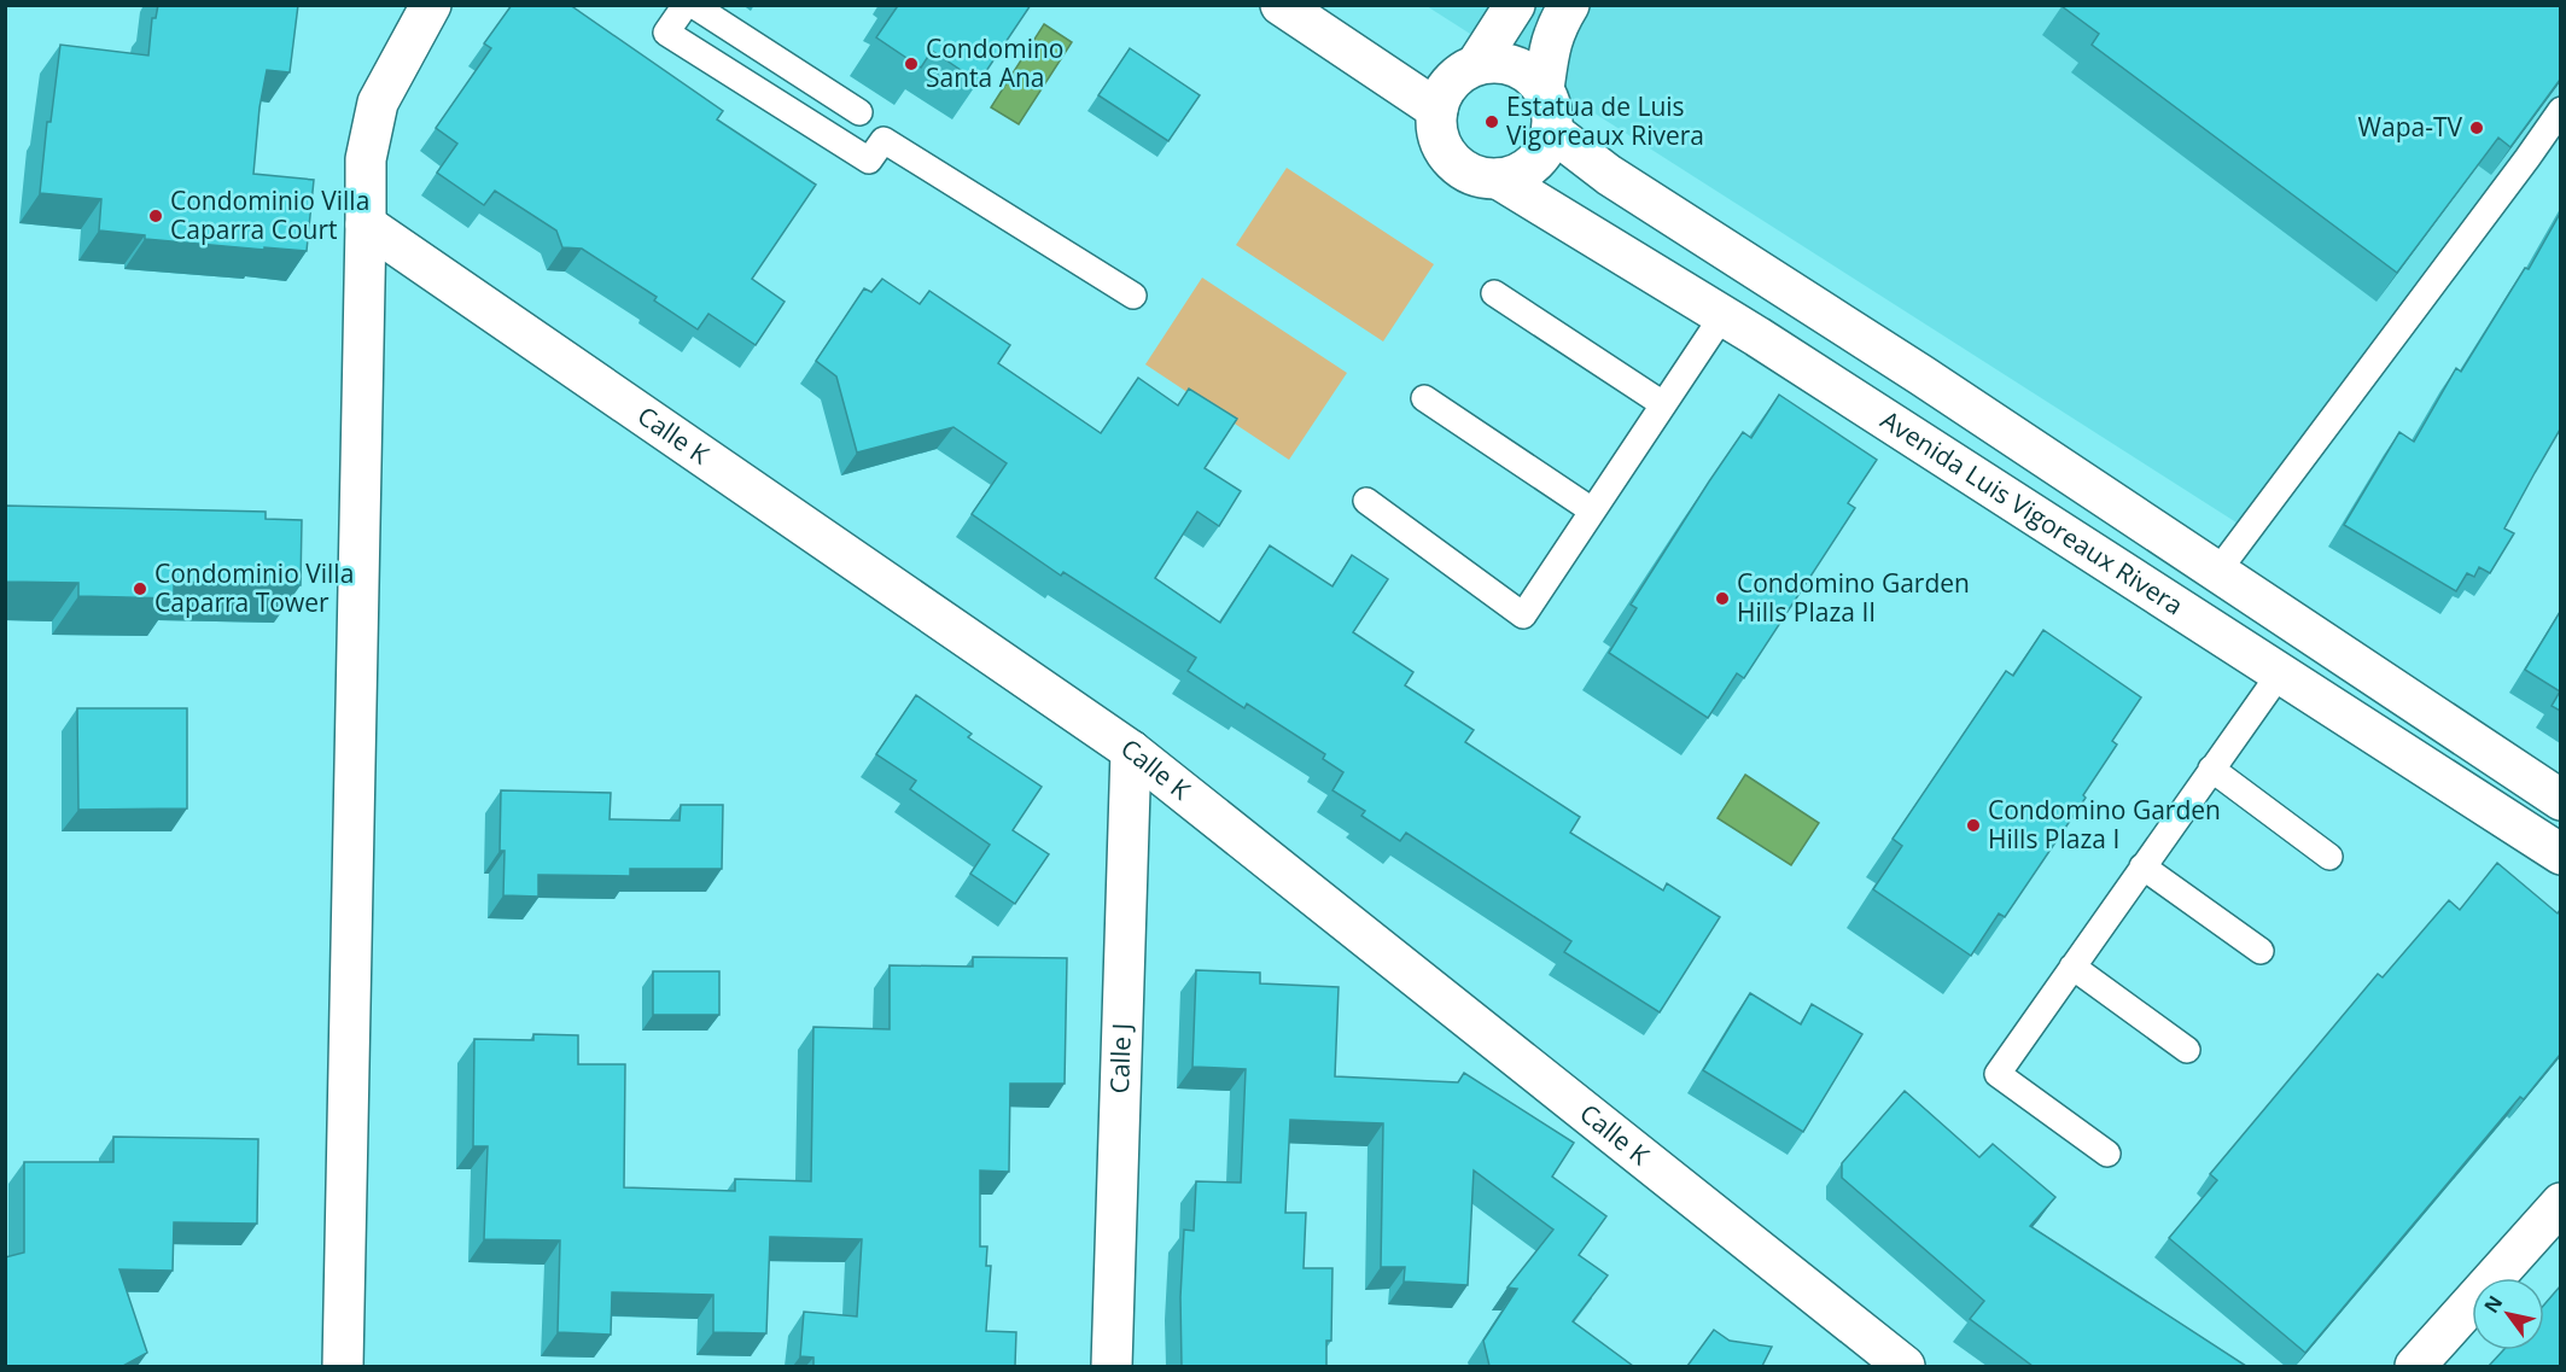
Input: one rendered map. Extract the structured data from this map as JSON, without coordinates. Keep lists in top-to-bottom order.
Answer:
{
  "streets": {
    "street": ["Calle K", "Avenida Luis Vigoreaux Rivera", "Calle J"]
  },
  "crossings": [
    ["Calle K", "Calle J"]
  ],
  "places": [
    "Condomino Santa Ana",
    "Estatua de Luis Vigoreaux Rivera",
    "Wapa-TV",
    "Condominio Villa Caparra Court",
    "Condominio Villa Caparra Tower",
    "Condomino Garden Hills Plaza II",
    "Condomino Garden Hills Plaza I"
  ],
  "north": "top left"
}
